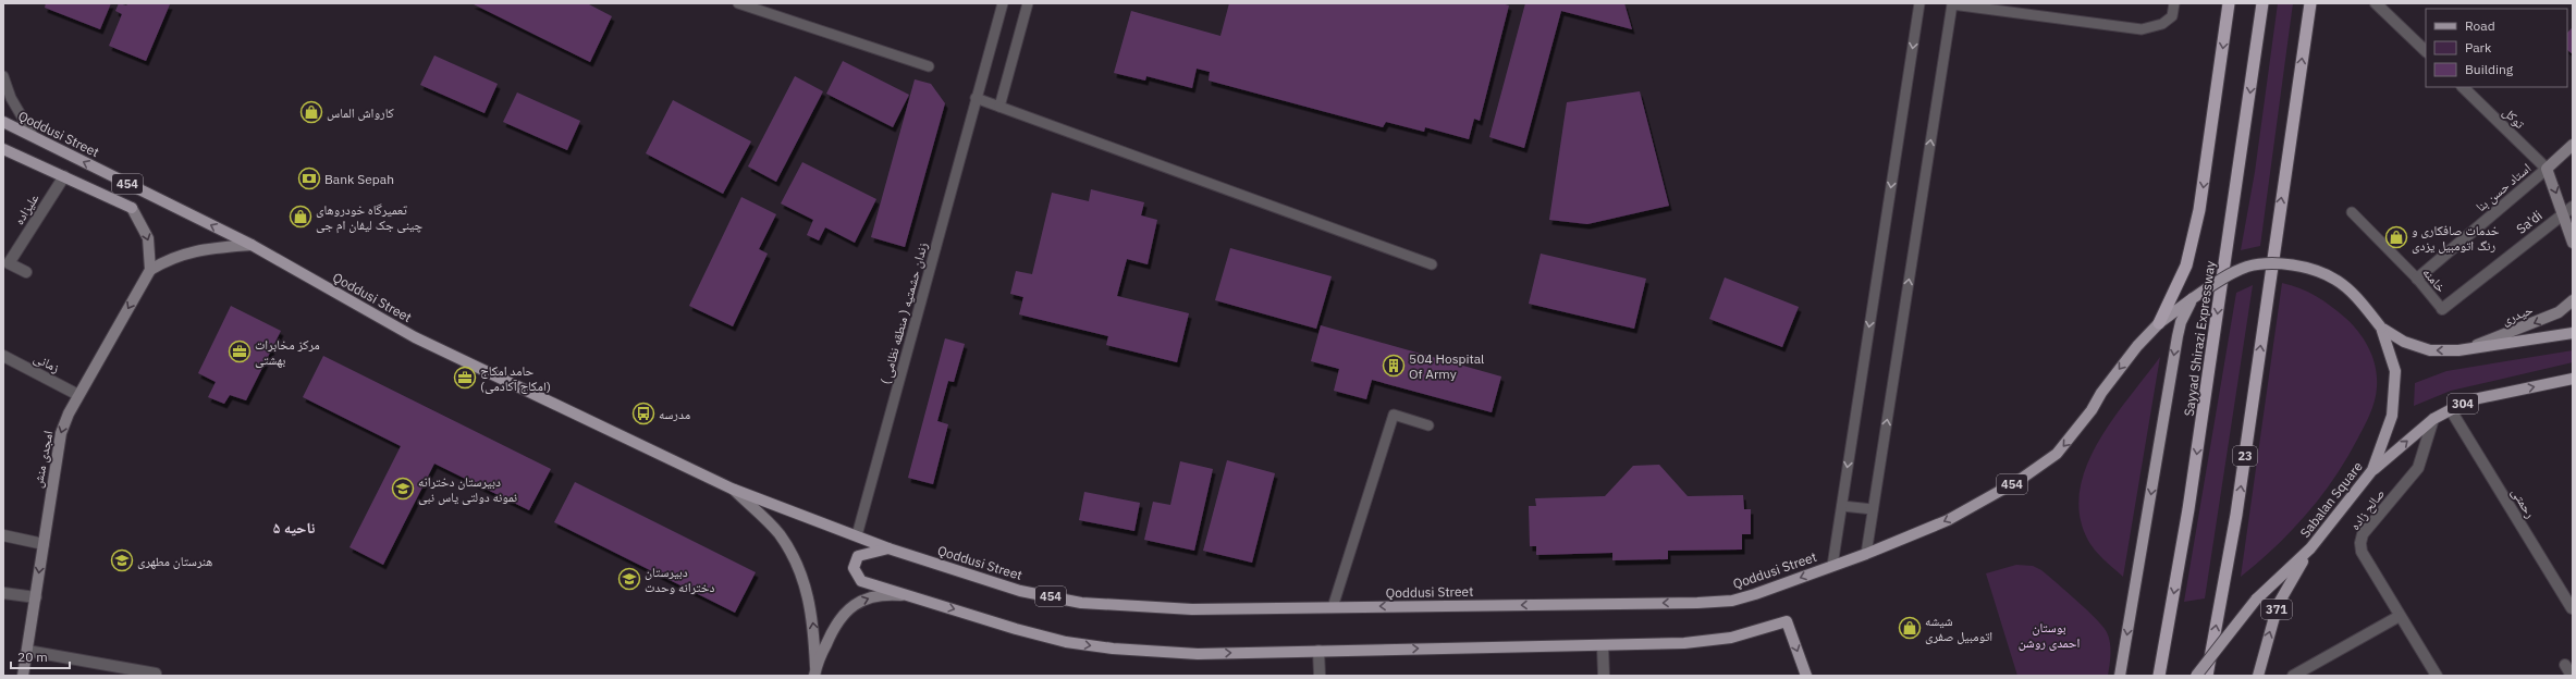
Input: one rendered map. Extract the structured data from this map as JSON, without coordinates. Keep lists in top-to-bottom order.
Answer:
{
  "streets": {
    "highway": ["Sayyad Shirazi Expressway", "23"],
    "main road": [
      "Qoddusi Street",
      "454",
      "حیدری",
      "304",
      "امجدی منش",
      "Sabalan Square",
      "371"
    ],
    "street": [
      "توکل",
      "استاد حسن بنا",
      "علیزاده",
      "Sa'di",
      "زمانی",
      "رحمتی",
      "صالح زاده"
    ],
    "lane": ["خامنه", "زندان حشمتیه ( منطقه نظامی )"]
  },
  "crossings": [
    ["توکل", "استاد حسن بنا"],
    ["Qoddusi Street", "454"],
    ["Qoddusi Street", "زندان حشمتیه ( منطقه نظامی )"],
    ["Qoddusi Street", "امجدی منش"],
    ["Qoddusi Street", "Sabalan Square"],
    ["454", "علیزاده"],
    ["454", "امجدی منش"],
    ["استاد حسن بنا", "خامنه"],
    ["Sa'di", "خامنه"],
    ["زمانی", "امجدی منش"],
    ["304", "Sabalan Square"],
    ["304", "رحمتی"],
    ["304", "صالح زاده"],
    ["Sabalan Square", "371"]
  ],
  "one_way": ["امجدی منش"],
  "districts": ["ناحیه ۵"],
  "parks": ["بوستان احمدی روشن"],
  "places": {
    "shop": [
      "کارواش الماس",
      "تعمیرگاه خودروهای چینی جک لیفان ام جی",
      "خدمات صافکاری و رنگ اتومبیل یزدی",
      "شیشه اتومبیل صفری"
    ],
    "bank": ["Bank Sepah"],
    "office": ["مرکز مخابرات بهشتی", "حامد امکاج (امکاج آکادمی)"],
    "building": ["504 Hospital Of Army"],
    "bus stop": ["مدرسه"],
    "school or university": ["دبیرستان دخترانه نمونه دولتی یاس نبی", "هنرستان مطهری", "دبیرستان دخترانه وحدت"]
  },
  "legend": ["Road", "Park", "Building"],
  "scale_bar": "20 m"
}
